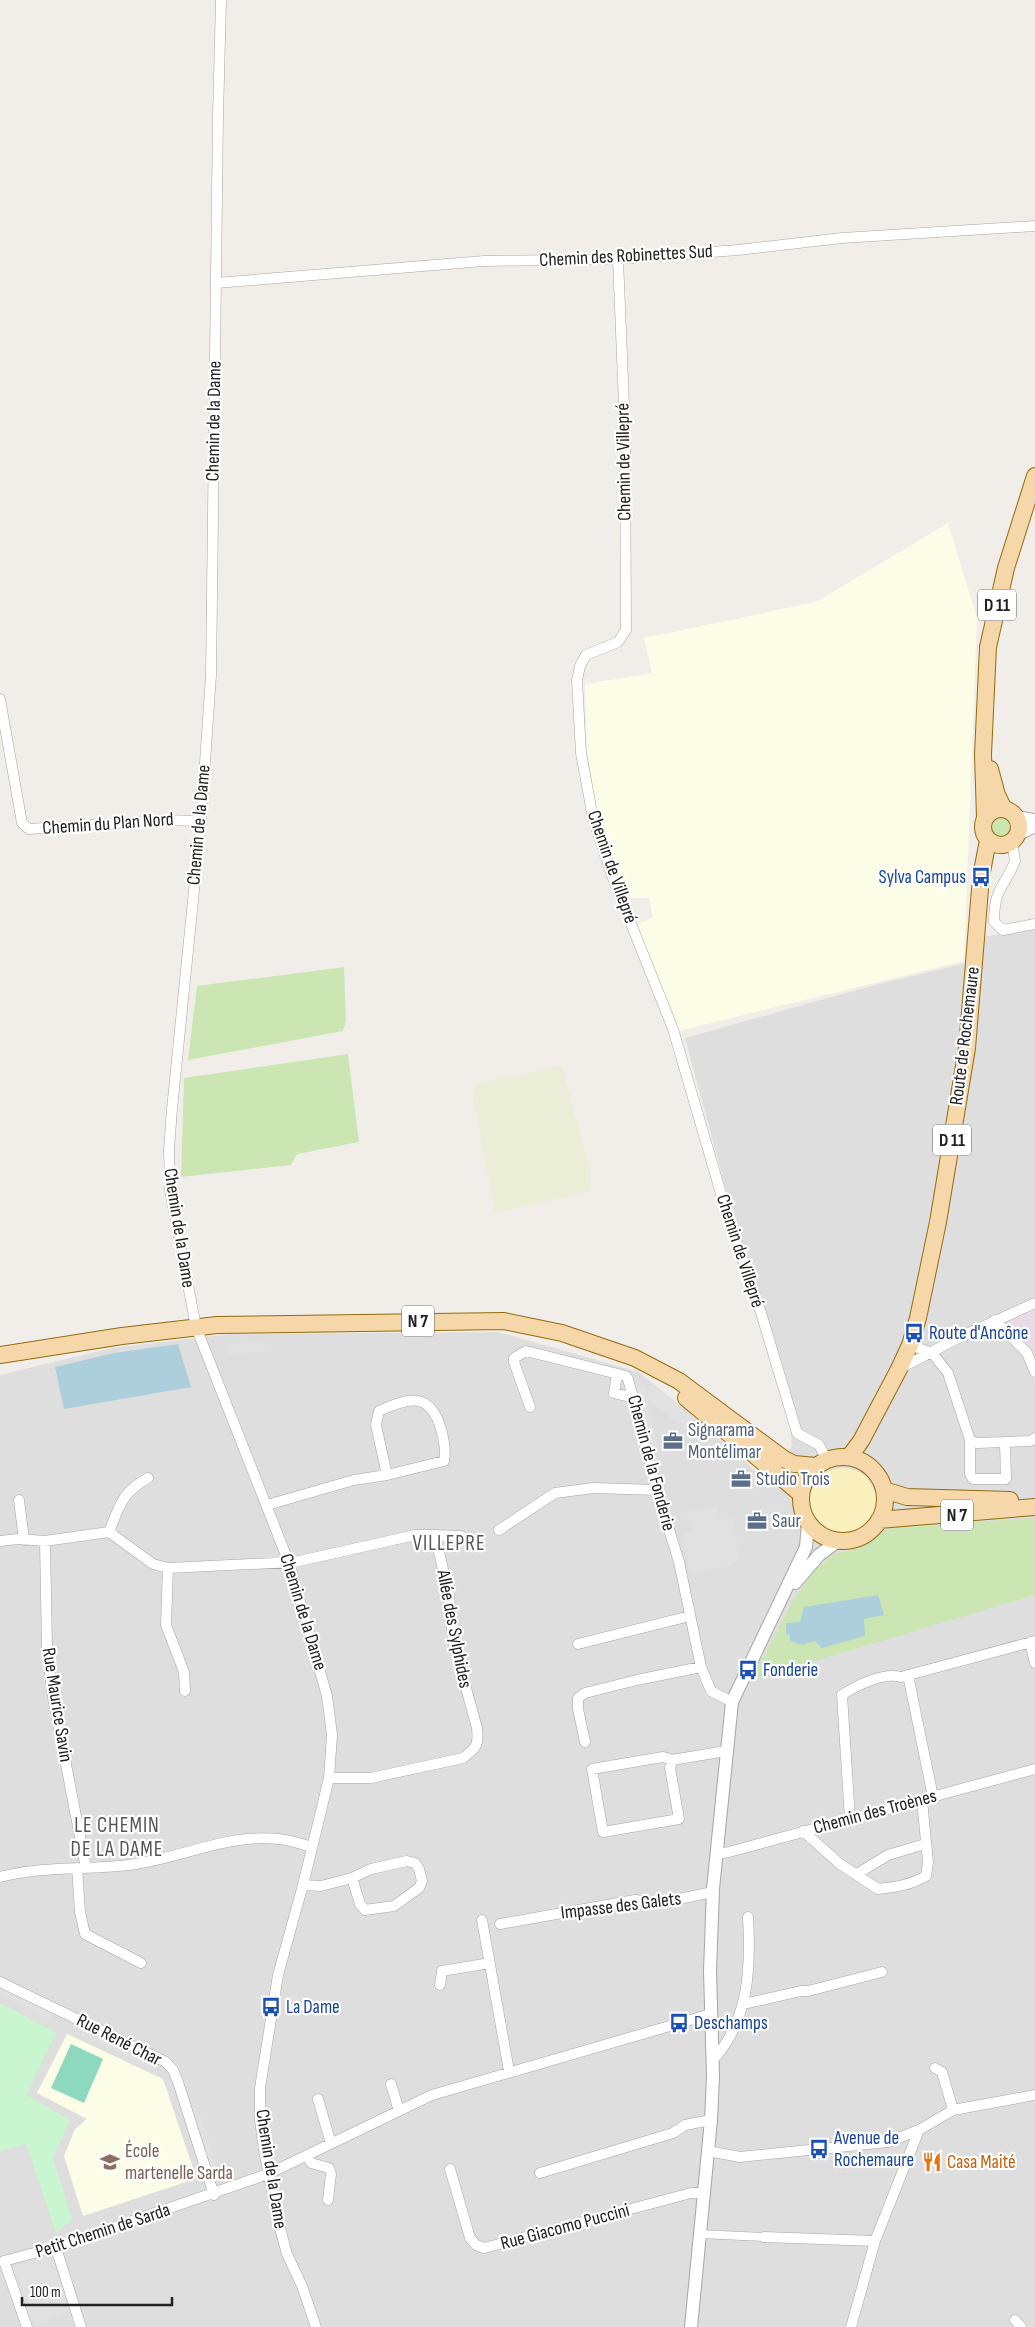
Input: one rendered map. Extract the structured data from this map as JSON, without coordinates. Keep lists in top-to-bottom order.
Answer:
{
  "streets": {
    "main road": ["D 11", "Route de Rochemaure", "N 7"],
    "street": [
      "Chemin des Robinettes Sud",
      "Chemin de la Dame",
      "Chemin de Villepré",
      "Chemin du Plan Nord",
      "Chemin de la Fonderie",
      "Allée des Sylphides",
      "Rue Maurice Savin",
      "Chemin des Troènes",
      "Impasse des Galets",
      "Rue René Char",
      "Rue Giacomo Puccini",
      "Petit Chemin de Sarda"
    ]
  },
  "crossings": [
    ["Chemin des Robinettes Sud", "Chemin de la Dame"],
    ["Chemin des Robinettes Sud", "Chemin de Villepré"],
    ["Chemin de la Dame", "Chemin du Plan Nord"],
    ["Chemin de la Dame", "N 7"],
    ["Chemin de la Dame", "Allée des Sylphides"],
    ["Chemin de la Dame", "Petit Chemin de Sarda"],
    ["Chemin de Villepré", "Route de Rochemaure"],
    ["Chemin de Villepré", "N 7"],
    ["Route de Rochemaure", "N 7"],
    ["Rue René Char", "Petit Chemin de Sarda"]
  ],
  "districts": ["VILLEPRE", "LE CHEMIN DE LA DAME"],
  "places": {
    "bus stop": [
      "Sylva Campus",
      "Route d'Ancône",
      "Fonderie",
      "La Dame",
      "Deschamps",
      "Avenue de Rochemaure"
    ],
    "office": ["Signarama Montélimar", "Studio Trois", "Saur"],
    "school or university": ["École martenelle Sarda"],
    "restaurant": ["Casa Maité"]
  },
  "scale_bar": "100 m"
}
